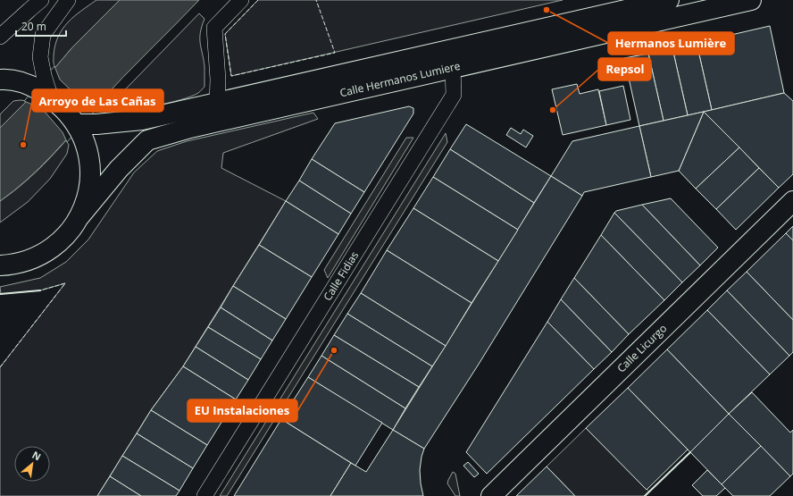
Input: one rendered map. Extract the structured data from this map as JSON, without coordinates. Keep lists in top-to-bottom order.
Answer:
{
  "streets": {
    "main road": ["Calle Hermanos Lumiere", "Calle Licurgo"],
    "street": ["Calle Fidias"]
  },
  "crossings": [
    ["Calle Hermanos Lumiere", "Calle Fidias"]
  ],
  "places": [
    "Hermanos Lumière",
    "Repsol",
    "Arroyo de Las Cañas",
    "EU Instalaciones"
  ],
  "scale_bar": "20 m",
  "north": "top right"
}
